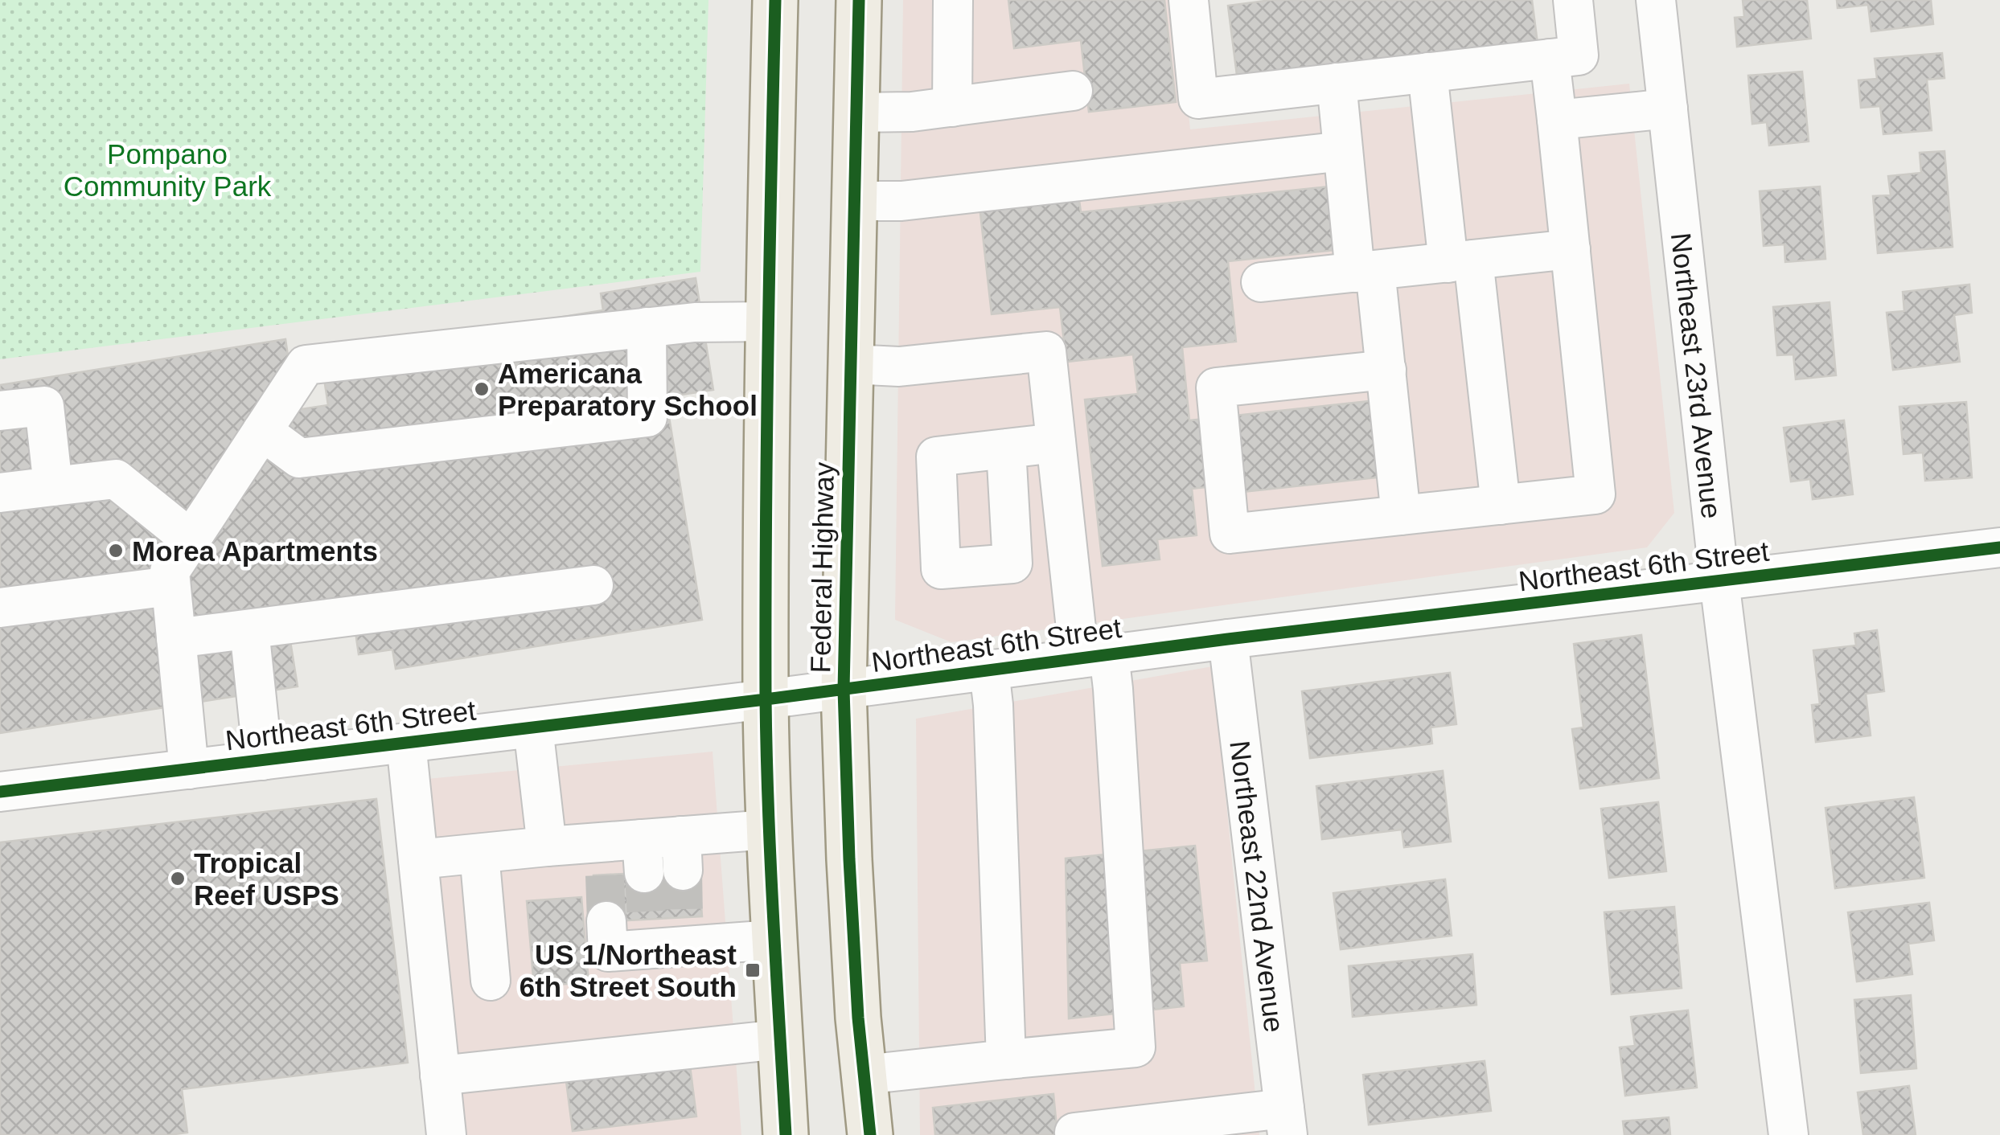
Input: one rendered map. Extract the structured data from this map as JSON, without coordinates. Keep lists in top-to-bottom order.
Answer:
{
  "streets": {
    "main road": ["Federal Highway"],
    "street": ["Northeast 23rd Avenue", "Northeast 6th Street", "Northeast 22nd Avenue"]
  },
  "crossings": [
    ["Northeast 23rd Avenue", "Northeast 6th Street"],
    ["Northeast 6th Street", "Federal Highway"],
    ["Northeast 6th Street", "Northeast 22nd Avenue"]
  ],
  "parks": ["Pompano Community Park"],
  "places": {
    "other": ["Americana Preparatory School", "Morea Apartments", "Tropical Reef USPS"],
    "transit": ["US 1/Northeast 6th Street South"]
  }
}
